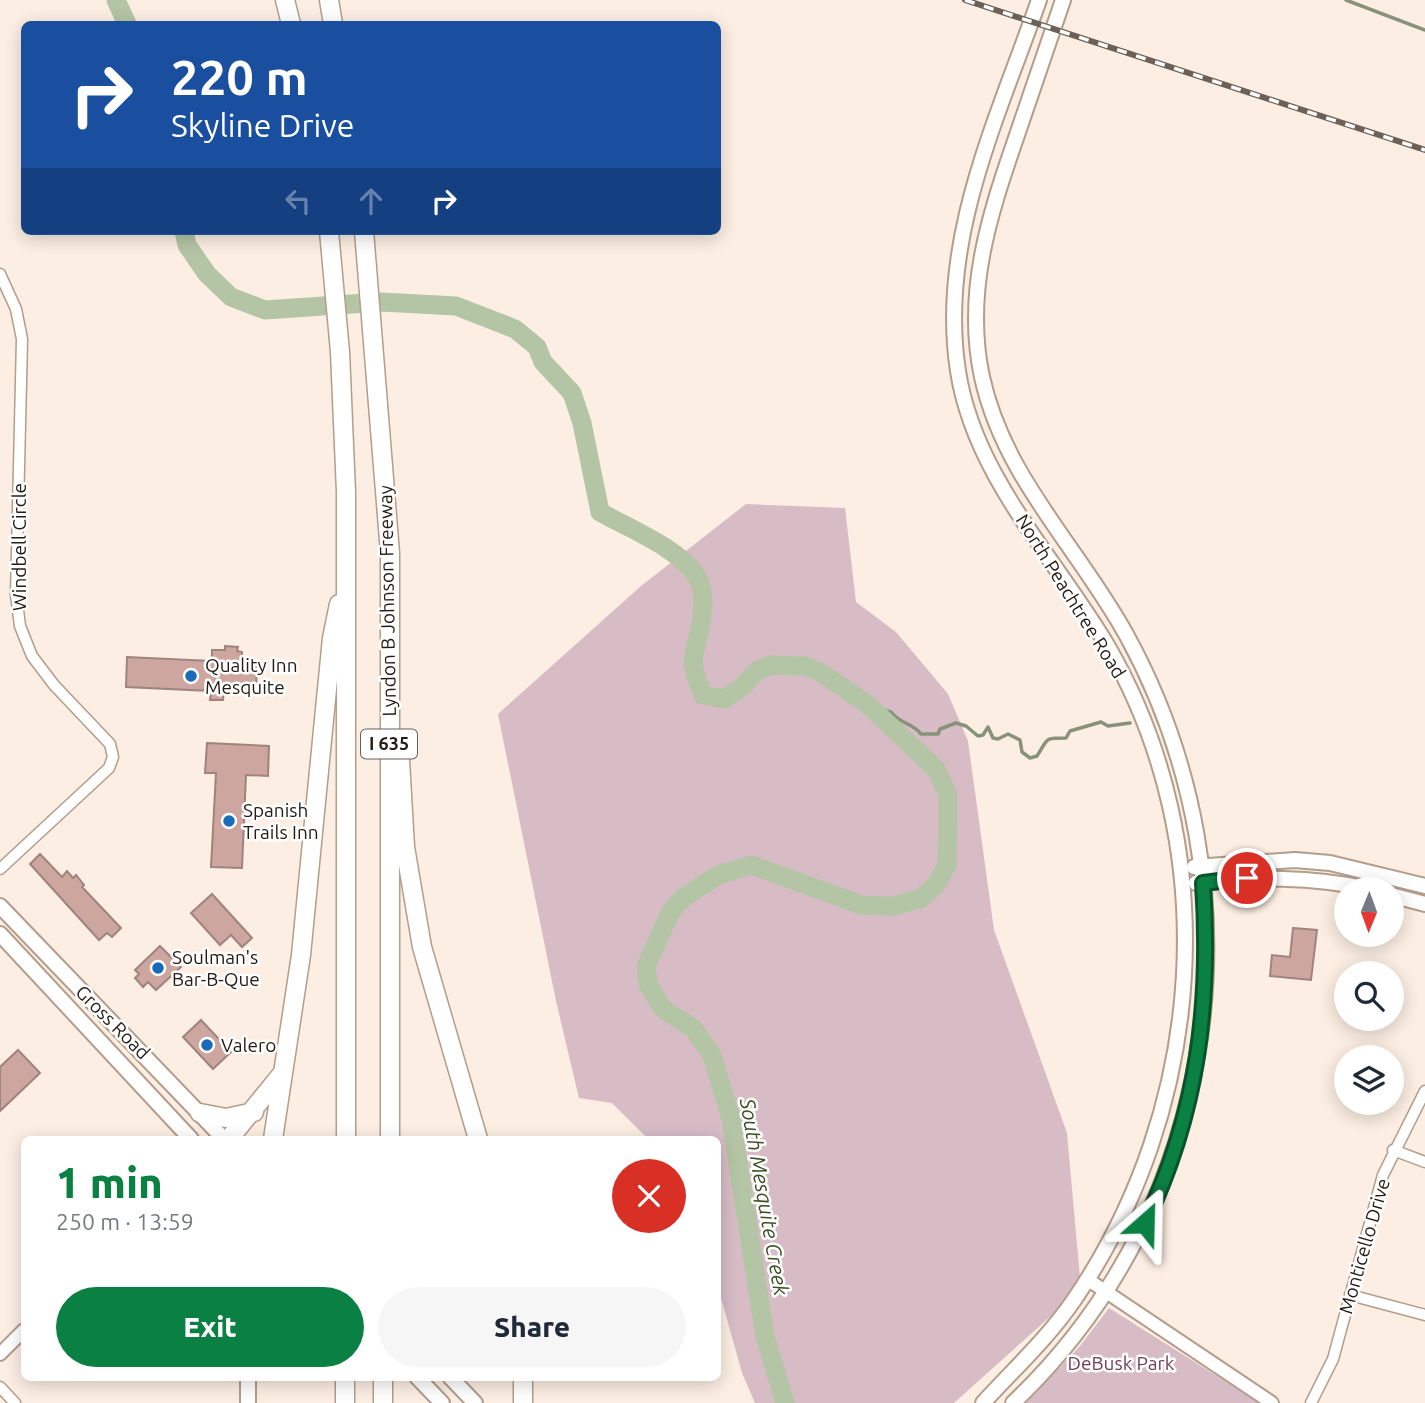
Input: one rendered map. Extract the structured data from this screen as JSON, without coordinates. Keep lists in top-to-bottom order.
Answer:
{
  "streets": {
    "highway": ["Lyndon B Johnson Freeway", "I 635"],
    "main road": ["North Peachtree Road", "Gross Road"],
    "street": ["Windbell Circle", "Monticello Drive"]
  },
  "water": ["South Mesquite Creek"],
  "parks": ["DeBusk Park"],
  "places": [
    "Quality Inn Mesquite",
    "Spanish Trails Inn",
    "Soulman's Bar-B-Que",
    "Valero"
  ],
  "north": "bottom",
  "page": {
    "turn": ["220 m", "Skyline Drive"],
    "heading": ["1 min", "250 m · 13:59"],
    "buttons": ["Exit", "Share"]
  }
}
